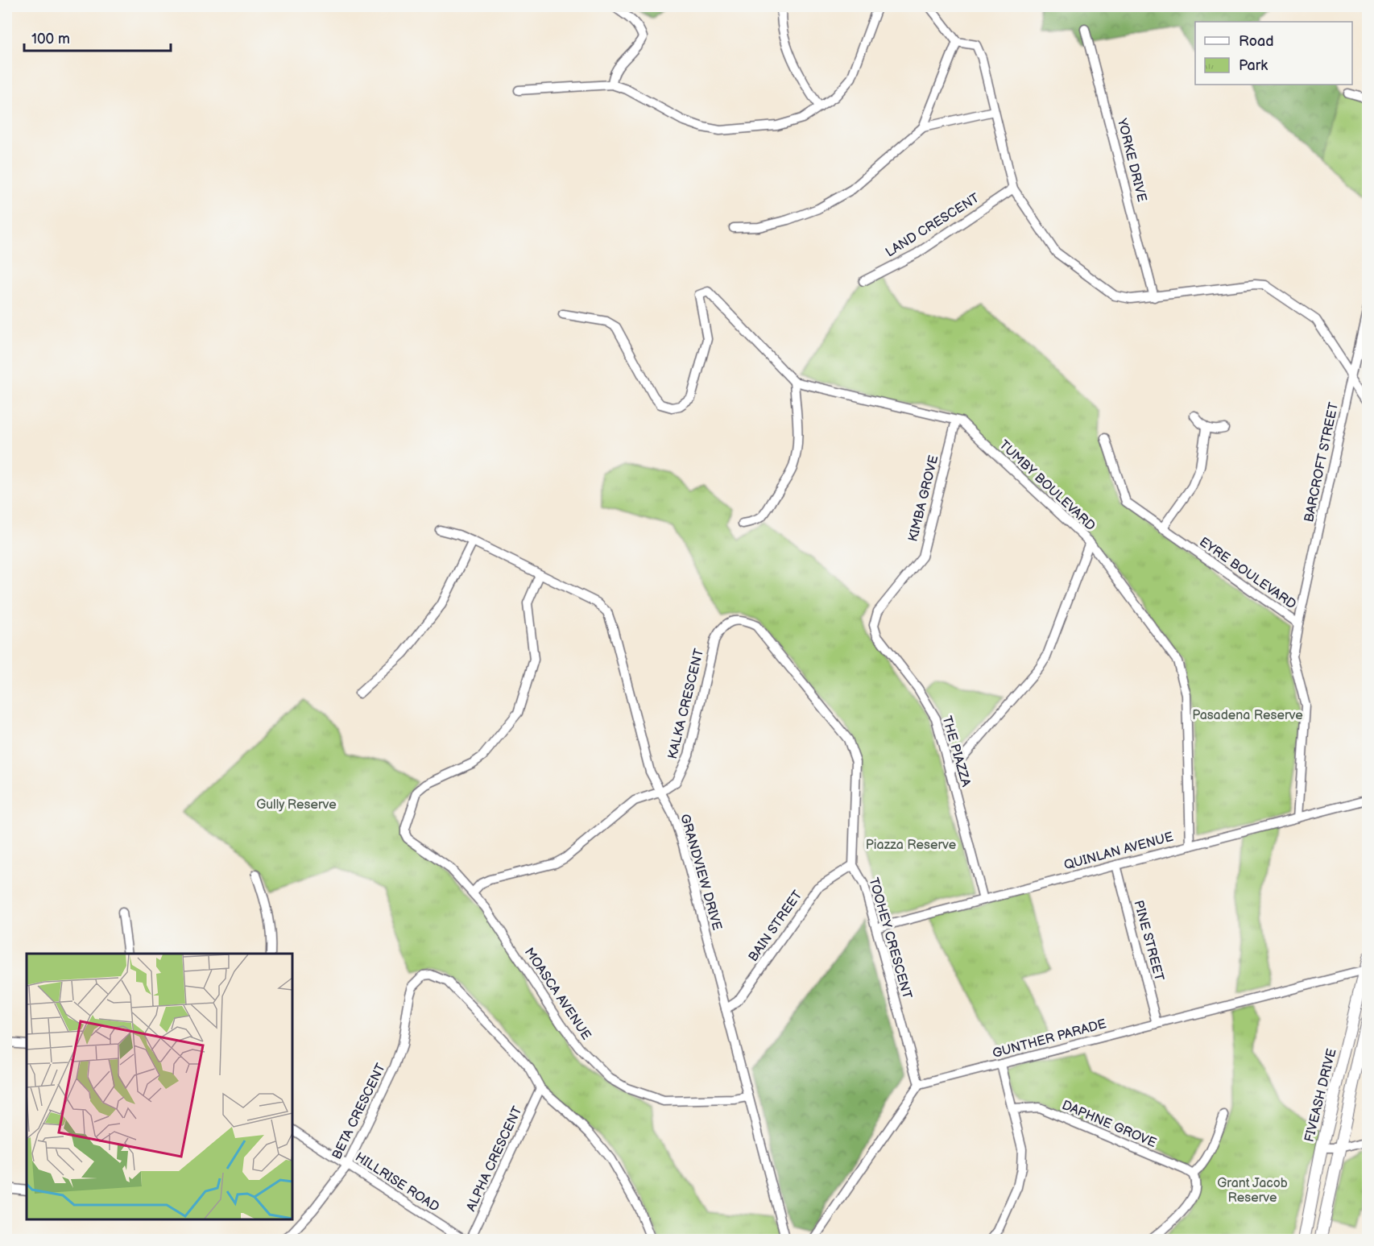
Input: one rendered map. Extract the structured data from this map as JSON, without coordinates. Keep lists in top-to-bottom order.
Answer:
{
  "streets": {
    "main road": ["FIVEASH DRIVE"],
    "street": [
      "YORKE DRIVE",
      "LAND CRESCENT",
      "BARCROFT STREET",
      "TUMBY BOULEVARD",
      "KIMBA GROVE",
      "EYRE BOULEVARD",
      "KALKA CRESCENT",
      "THE PIAZZA",
      "QUINLAN AVENUE",
      "GRANDVIEW DRIVE",
      "BAIN STREET",
      "TOOHEY CRESCENT",
      "PINE STREET",
      "MOASCA AVENUE",
      "GUNTHER PARADE",
      "BETA CRESCENT",
      "DAPHNE GROVE",
      "ALPHA CRESCENT",
      "HILLRISE ROAD"
    ]
  },
  "crossings": [
    ["BARCROFT STREET", "EYRE BOULEVARD"],
    ["TUMBY BOULEVARD", "KIMBA GROVE"],
    ["TUMBY BOULEVARD", "QUINLAN AVENUE"],
    ["KIMBA GROVE", "THE PIAZZA"],
    ["EYRE BOULEVARD", "QUINLAN AVENUE"],
    ["KALKA CRESCENT", "GRANDVIEW DRIVE"],
    ["KALKA CRESCENT", "TOOHEY CRESCENT"],
    ["THE PIAZZA", "QUINLAN AVENUE"],
    ["QUINLAN AVENUE", "TOOHEY CRESCENT"],
    ["QUINLAN AVENUE", "PINE STREET"],
    ["GRANDVIEW DRIVE", "BAIN STREET"],
    ["GRANDVIEW DRIVE", "MOASCA AVENUE"],
    ["BAIN STREET", "TOOHEY CRESCENT"],
    ["TOOHEY CRESCENT", "GUNTHER PARADE"],
    ["PINE STREET", "GUNTHER PARADE"],
    ["GUNTHER PARADE", "FIVEASH DRIVE"],
    ["BETA CRESCENT", "ALPHA CRESCENT"],
    ["BETA CRESCENT", "HILLRISE ROAD"]
  ],
  "parks": [
    "Pasadena Reserve",
    "Gully Reserve",
    "Piazza Reserve",
    "Grant Jacob Reserve"
  ],
  "legend": ["Road", "Park"],
  "scale_bar": "100 m"
}
